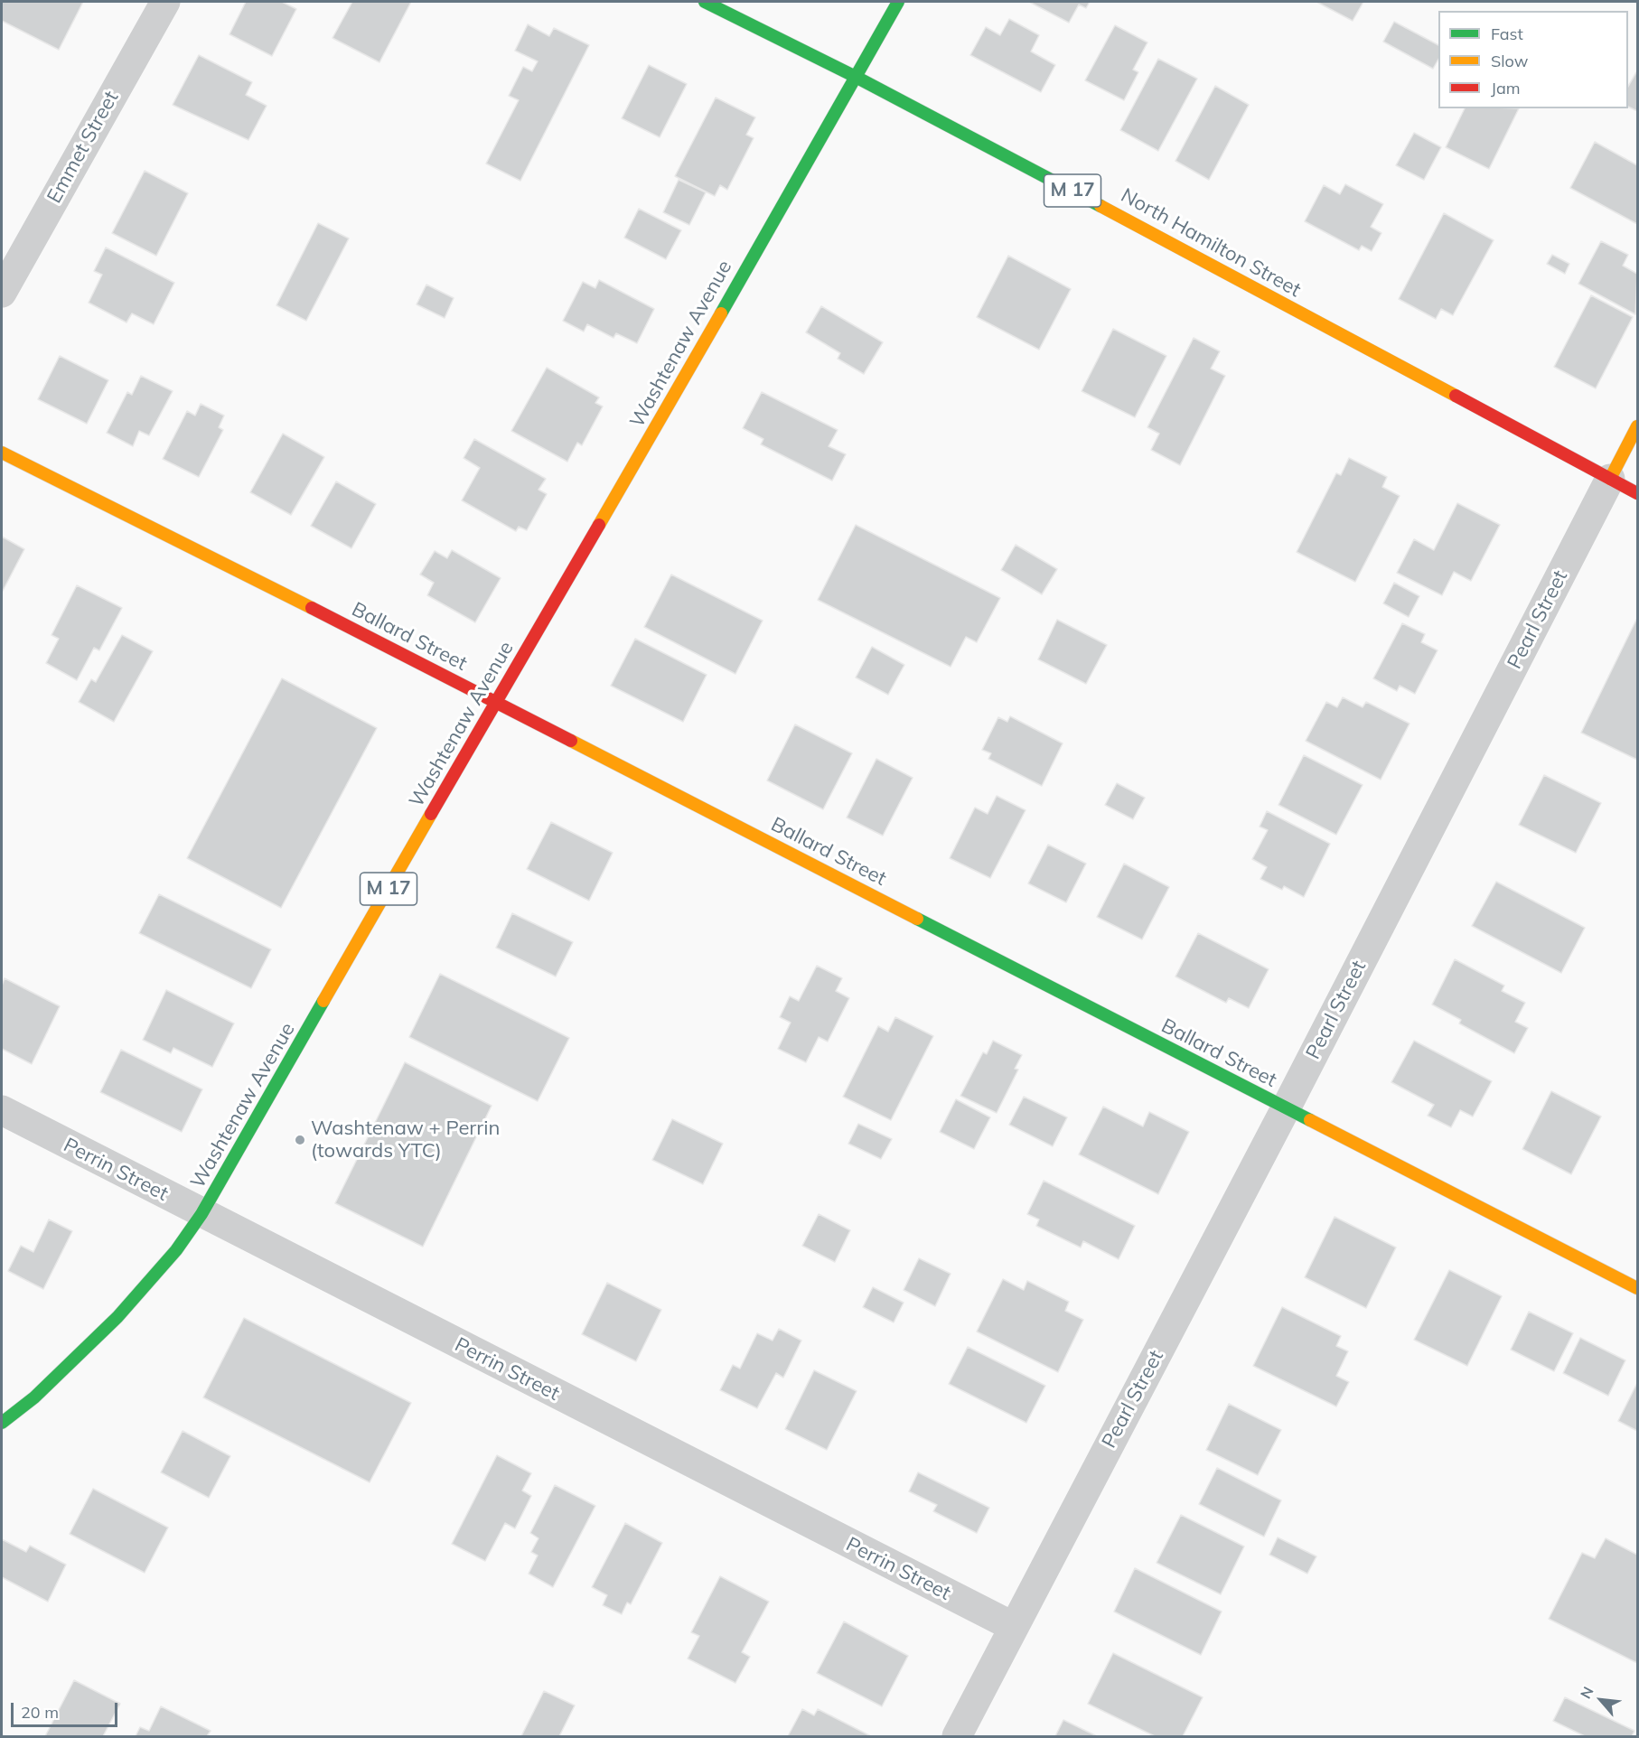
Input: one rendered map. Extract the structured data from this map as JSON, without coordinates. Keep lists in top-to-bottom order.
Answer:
{
  "streets": {
    "main road": [
      "M 17",
      "North Hamilton Street",
      "Washtenaw Avenue",
      "Pearl Street",
      "Ballard Street"
    ],
    "street": ["Emmet Street", "Perrin Street"]
  },
  "crossings": [
    ["North Hamilton Street", "Washtenaw Avenue"],
    ["North Hamilton Street", "Pearl Street"],
    ["Washtenaw Avenue", "Ballard Street"],
    ["Washtenaw Avenue", "Perrin Street"],
    ["Pearl Street", "Ballard Street"],
    ["Pearl Street", "Perrin Street"]
  ],
  "places": ["Washtenaw + Perrin (towards YTC)"],
  "legend": ["Fast", "Slow", "Jam"],
  "scale_bar": "20 m",
  "north": "top left"
}
